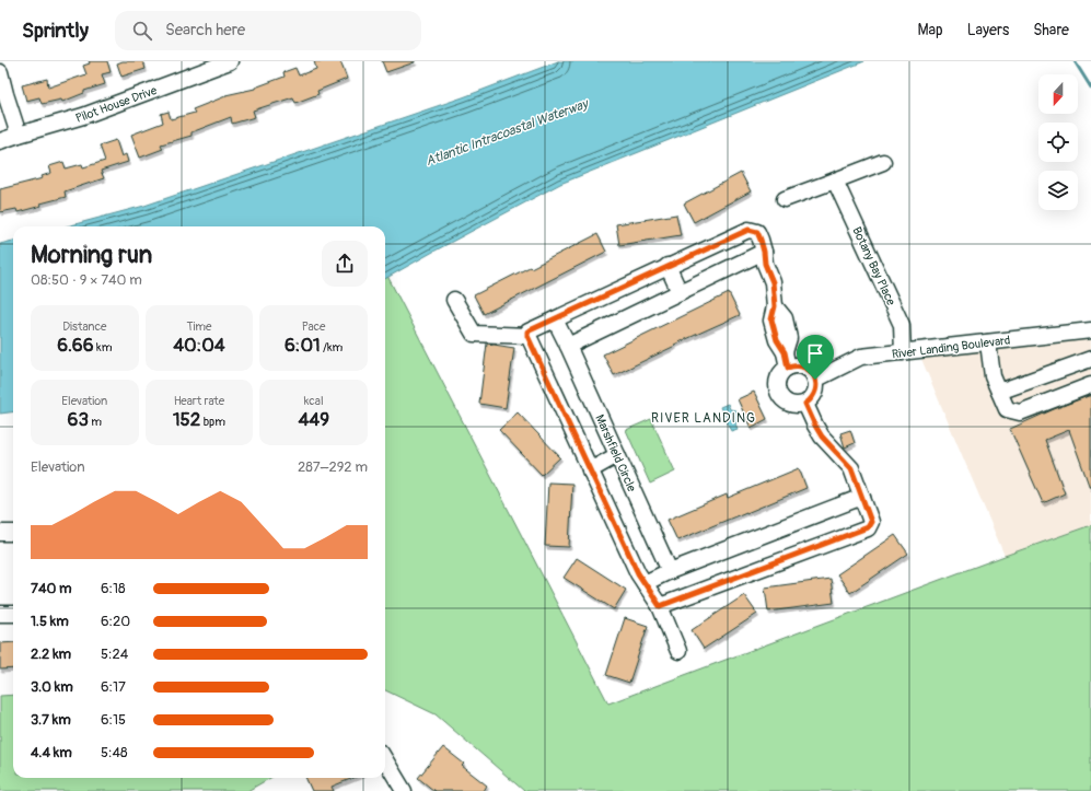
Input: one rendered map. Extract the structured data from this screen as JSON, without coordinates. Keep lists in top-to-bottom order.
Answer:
{
  "streets": {
    "street": [
      "Pilot House Drive",
      "Botany Bay Place",
      "River Landing Boulevard",
      "Marshfield Circle"
    ]
  },
  "crossings": [
    ["Botany Bay Place", "River Landing Boulevard"]
  ],
  "districts": ["RIVER LANDING"],
  "water": ["Atlantic Intracoastal Waterway"],
  "north": "bottom",
  "page": {
    "header": "Sprintly",
    "search": "Search here",
    "nav": ["Map", "Layers", "Share"],
    "heading": ["Morning run", "08:50 · 9 × 740 m"],
    "stats": [
      ["Distance", "6.66 km"],
      ["Time", "40:04"],
      ["Pace", "6:01 /km"],
      ["Elevation", "63 m"],
      ["Heart rate", "152 bpm"],
      ["kcal", "449"]
    ],
    "chart": ["Elevation", "287–292 m"],
    "list": [
      {
        "name": "740 m",
        "note": "6:18"
      },
      {
        "name": "1.5 km",
        "note": "6:20"
      },
      {
        "name": "2.2 km",
        "note": "5:24"
      },
      {
        "name": "3.0 km",
        "note": "6:17"
      },
      {
        "name": "3.7 km",
        "note": "6:15"
      },
      {
        "name": "4.4 km",
        "note": "5:48"
      }
    ]
  }
}
